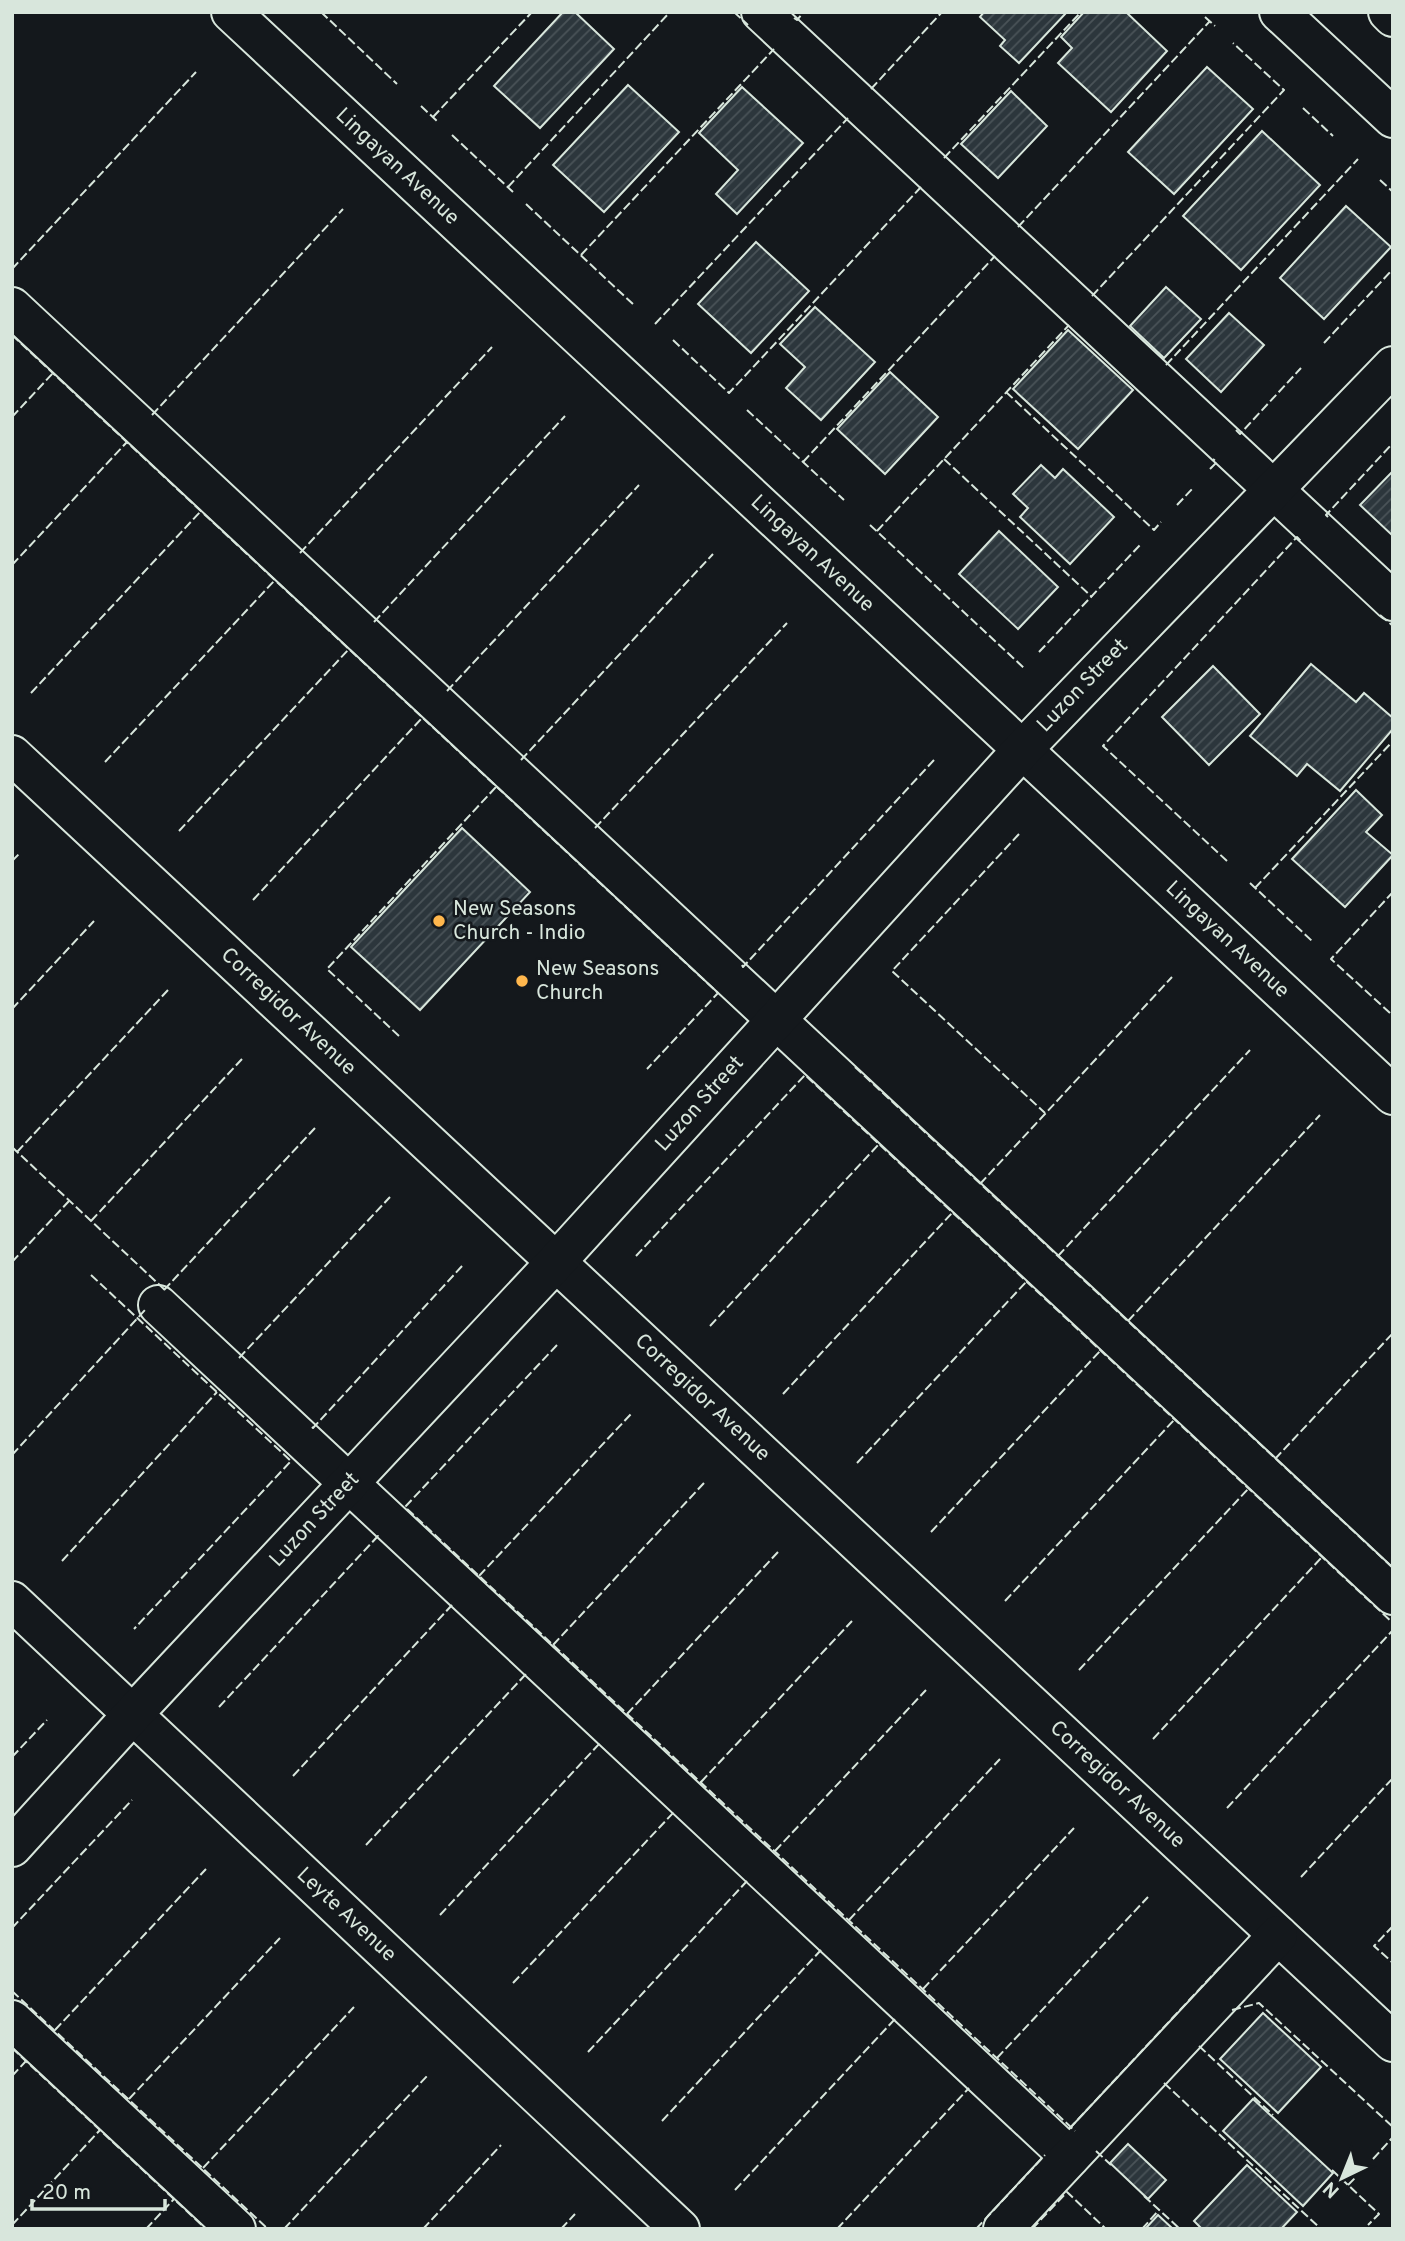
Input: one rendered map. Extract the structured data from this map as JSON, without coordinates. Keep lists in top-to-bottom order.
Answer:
{
  "streets": {
    "street": [
      "Lingayan Avenue",
      "Luzon Street",
      "Corregidor Avenue",
      "Leyte Avenue"
    ]
  },
  "crossings": [
    ["Lingayan Avenue", "Luzon Street"],
    ["Luzon Street", "Corregidor Avenue"],
    ["Luzon Street", "Leyte Avenue"]
  ],
  "places": ["New Seasons Church - Indio", "New Seasons Church"],
  "scale_bar": "20 m",
  "north": "bottom left"
}
